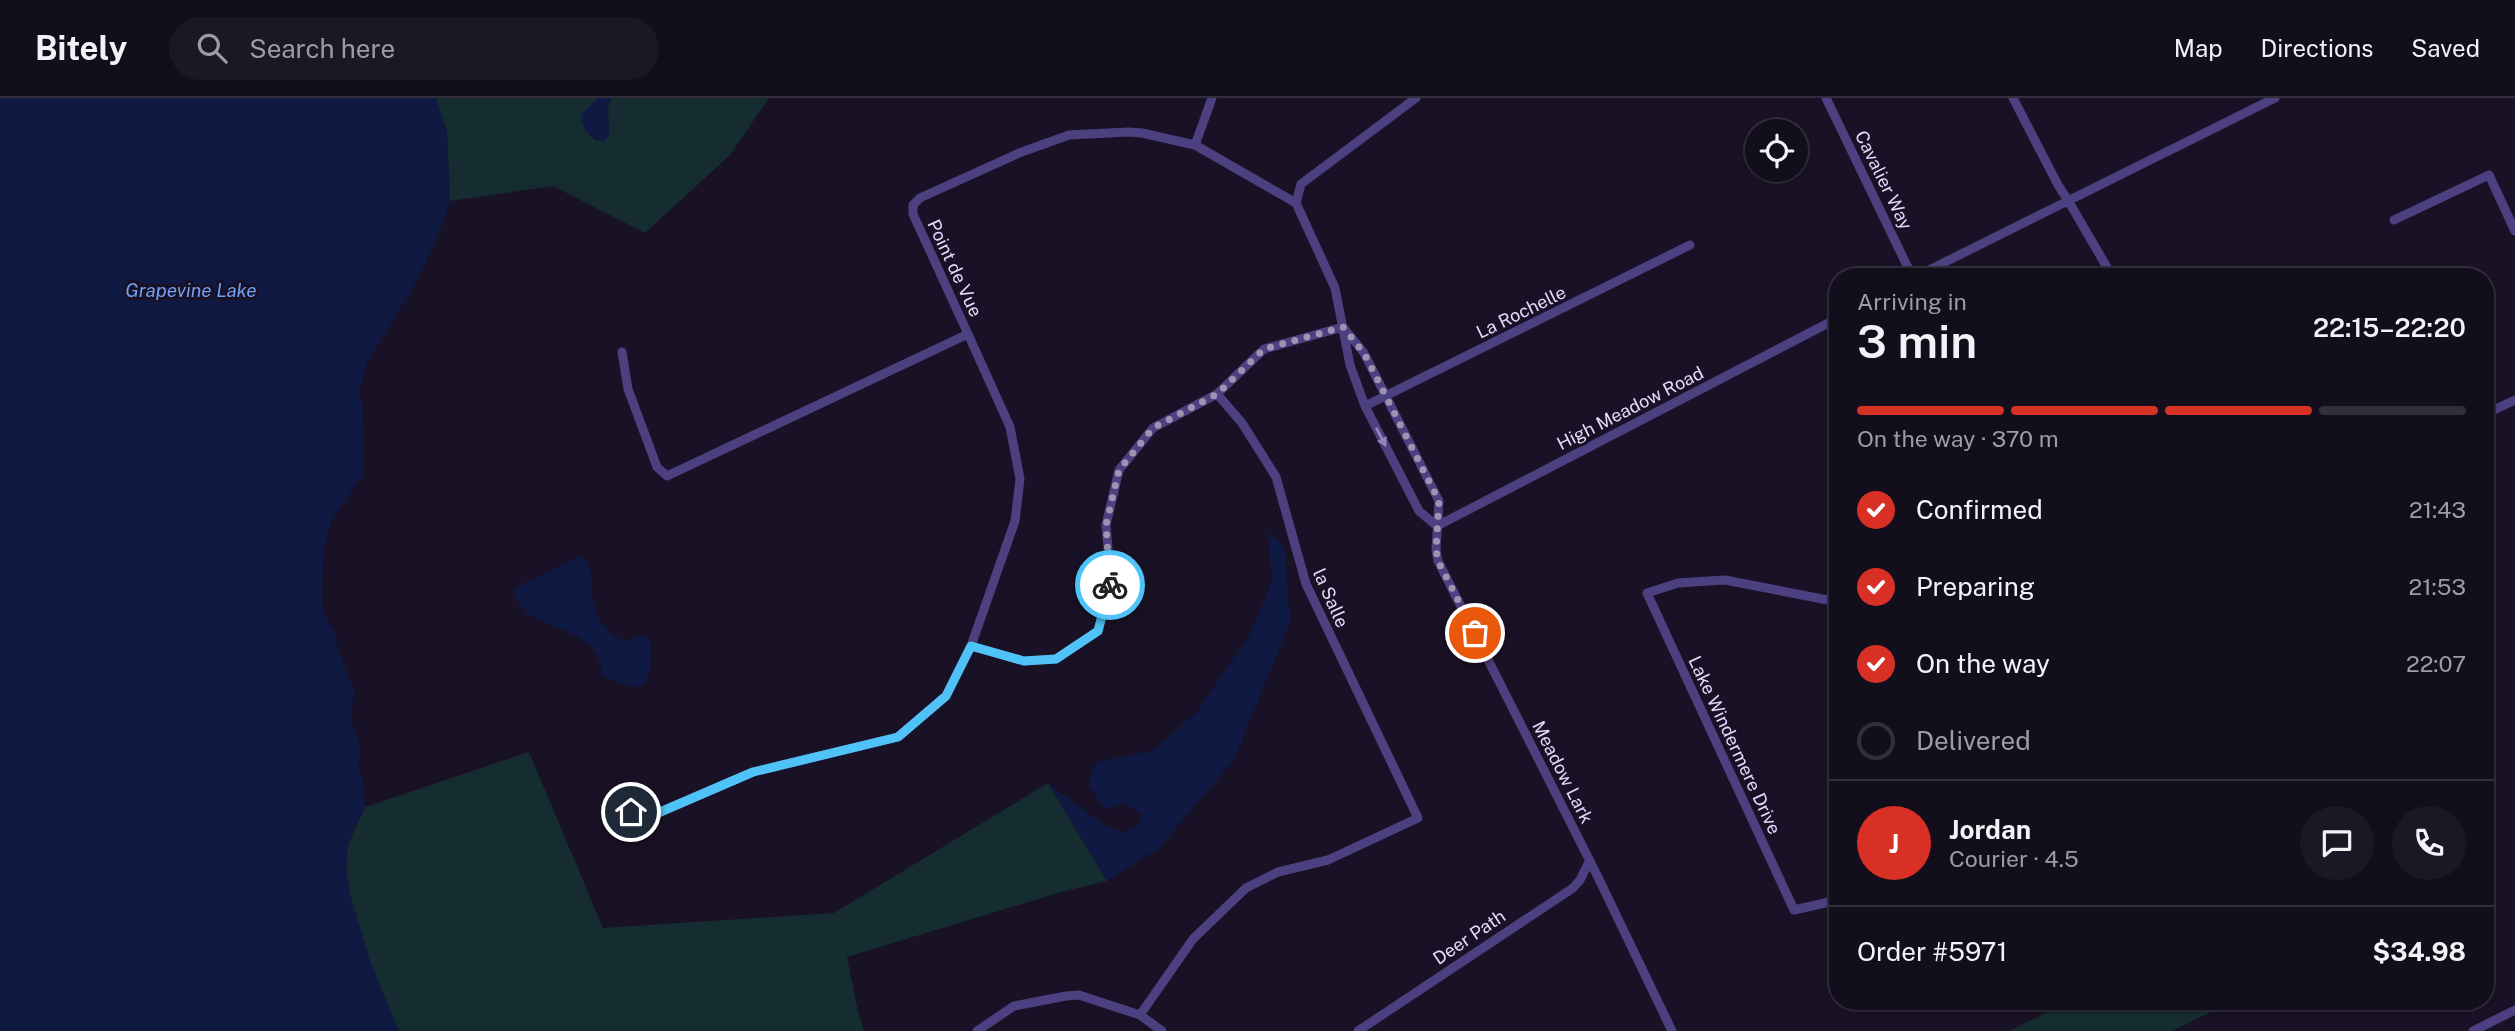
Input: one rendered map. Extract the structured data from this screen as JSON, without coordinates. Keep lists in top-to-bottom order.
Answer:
{
  "streets": {
    "street": [
      "Cavalier Way",
      "Point de Vue",
      "La Rochelle",
      "High Meadow Road",
      "la Salle",
      "Lake Windermere Drive",
      "Meadow Lark",
      "Deer Path"
    ]
  },
  "crossings": [
    ["La Rochelle", "Meadow Lark"],
    ["High Meadow Road", "Meadow Lark"],
    ["Meadow Lark", "Deer Path"]
  ],
  "water": ["Grapevine Lake"],
  "page": {
    "header": "Bitely",
    "search": "Search here",
    "nav": ["Map", "Directions", "Saved"],
    "heading": ["3 min", "Arriving in", "22:15–22:20"],
    "panel": [
      "Jordan",
      "Courier · 4.5",
      "Order #5971",
      "$34.98"
    ],
    "bar": "On the way · 370 m",
    "list": [
      ["Confirmed", "21:43"],
      ["Preparing", "21:53"],
      ["On the way", "22:07"],
      "Delivered"
    ],
    "round": "J"
  }
}
